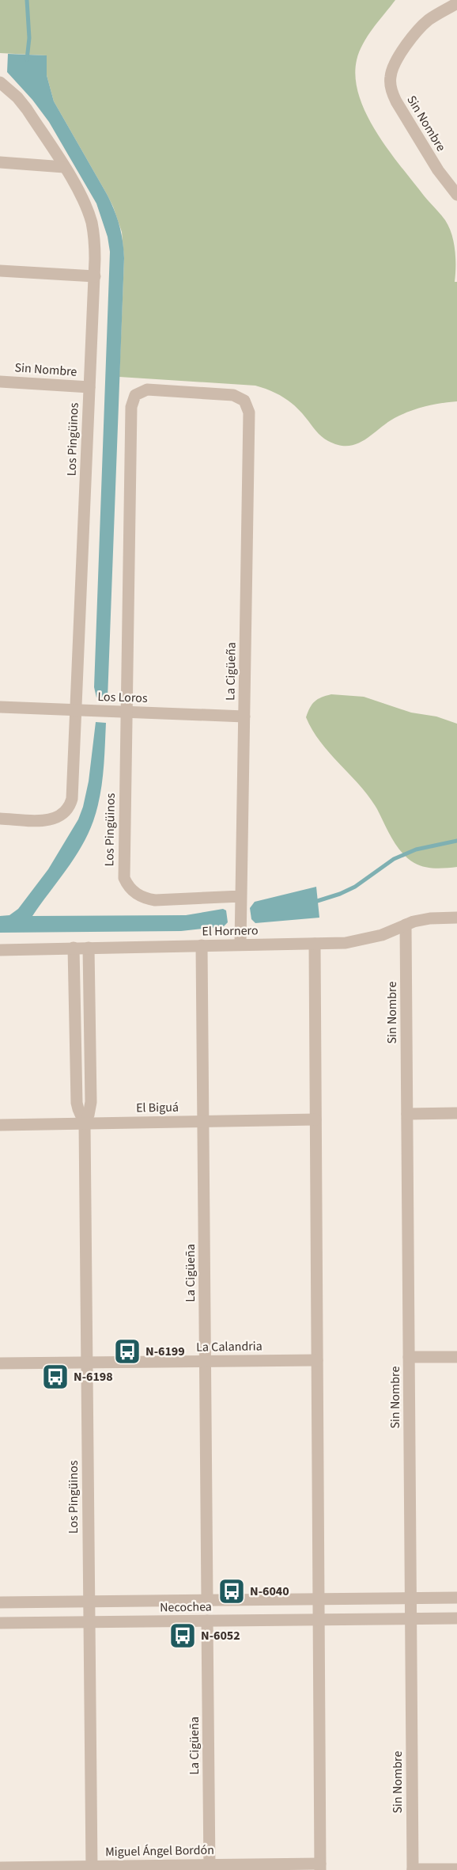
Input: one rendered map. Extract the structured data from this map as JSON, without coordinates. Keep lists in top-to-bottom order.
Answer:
{
  "streets": {
    "street": [
      "Sin Nombre",
      "Los Pingüinos",
      "La Cigüeña",
      "Los Loros",
      "El Hornero",
      "El Biguá",
      "La Calandria",
      "Necochea",
      "Miguel Ángel Bordón"
    ]
  },
  "crossings": [
    ["Sin Nombre", "Los Pingüinos"],
    ["Sin Nombre", "El Hornero"],
    ["Sin Nombre", "Necochea"],
    ["Los Pingüinos", "La Cigüeña"],
    ["Los Pingüinos", "Los Loros"],
    ["Los Pingüinos", "El Hornero"],
    ["Los Pingüinos", "El Biguá"],
    ["Los Pingüinos", "La Calandria"],
    ["Los Pingüinos", "Necochea"],
    ["Los Pingüinos", "Miguel Ángel Bordón"],
    ["La Cigüeña", "Los Loros"],
    ["La Cigüeña", "El Hornero"],
    ["La Cigüeña", "El Biguá"],
    ["La Cigüeña", "La Calandria"],
    ["La Cigüeña", "Necochea"],
    ["La Cigüeña", "Miguel Ángel Bordón"]
  ],
  "places": {
    "bus stop": [
      "N-6199",
      "N-6198",
      "N-6040",
      "N-6052"
    ]
  }
}
